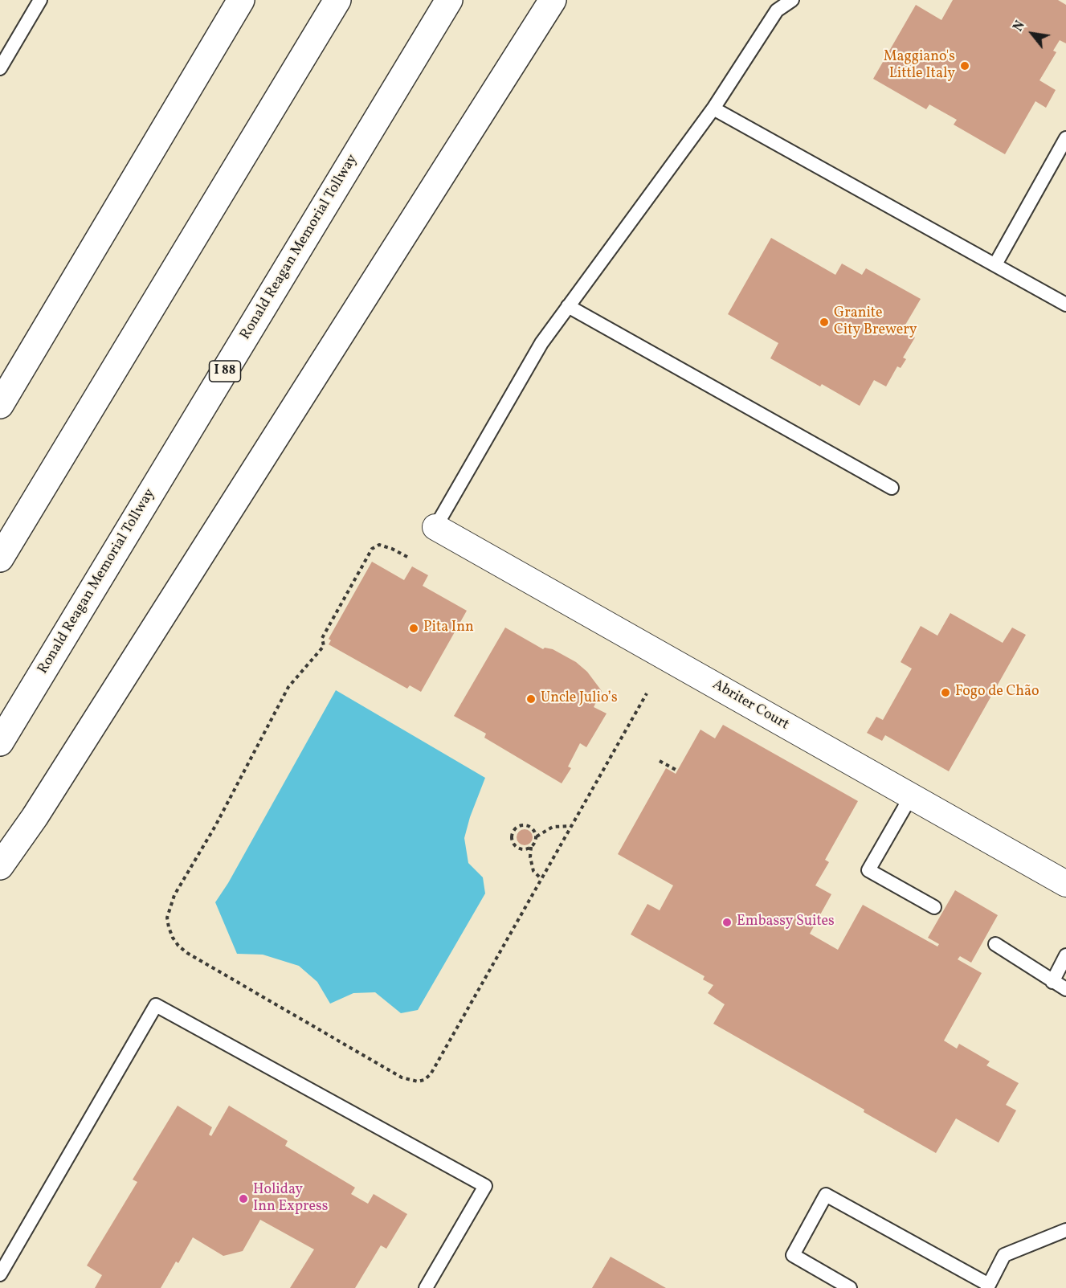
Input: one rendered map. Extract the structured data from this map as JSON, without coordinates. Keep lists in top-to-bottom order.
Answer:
{
  "streets": {
    "highway": ["Ronald Reagan Memorial Tollway", "I 88"],
    "street": ["Abriter Court"]
  },
  "places": [
    "Maggiano's Little Italy",
    "Granite City Brewery",
    "Pita Inn",
    "Fogo de Chão",
    "Uncle Julio’s",
    "Embassy Suites",
    "Holiday Inn Express"
  ],
  "north": "top left"
}
